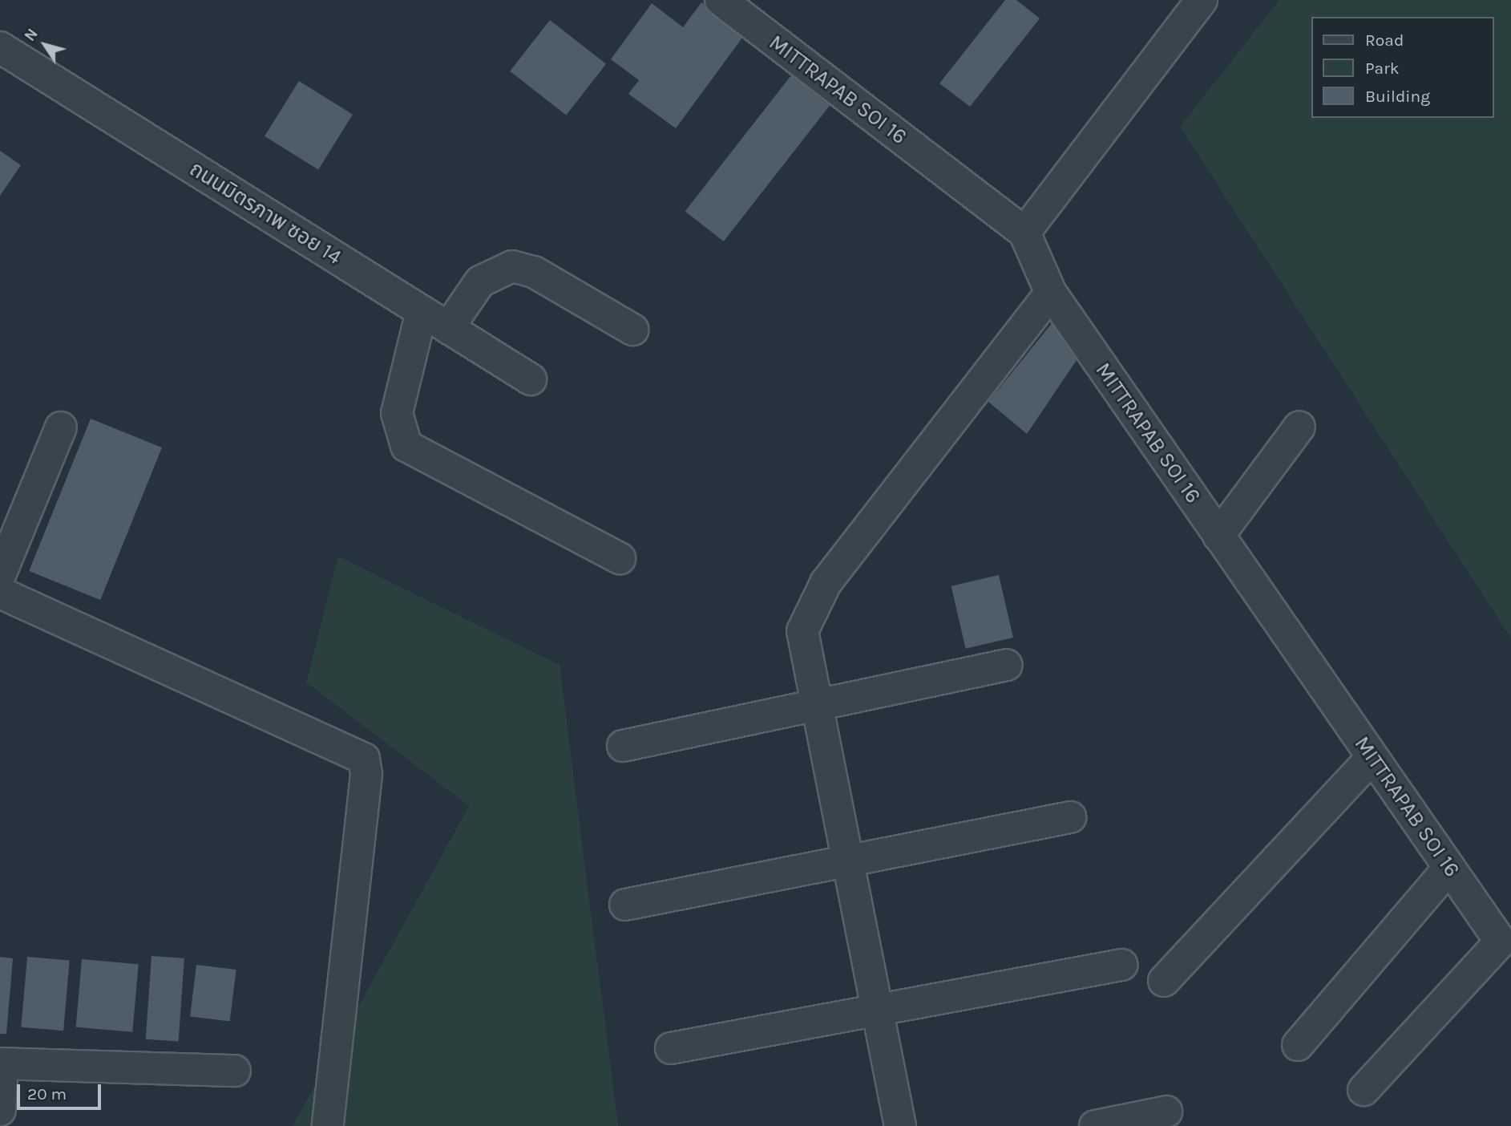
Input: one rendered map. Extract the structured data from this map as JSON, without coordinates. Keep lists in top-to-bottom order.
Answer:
{
  "streets": {
    "street": ["MITTRAPAB SOI 16", "ถนนมิตรภาพ ซอย 14"]
  },
  "legend": ["Road", "Park", "Building"],
  "scale_bar": "20 m",
  "north": "top left"
}
